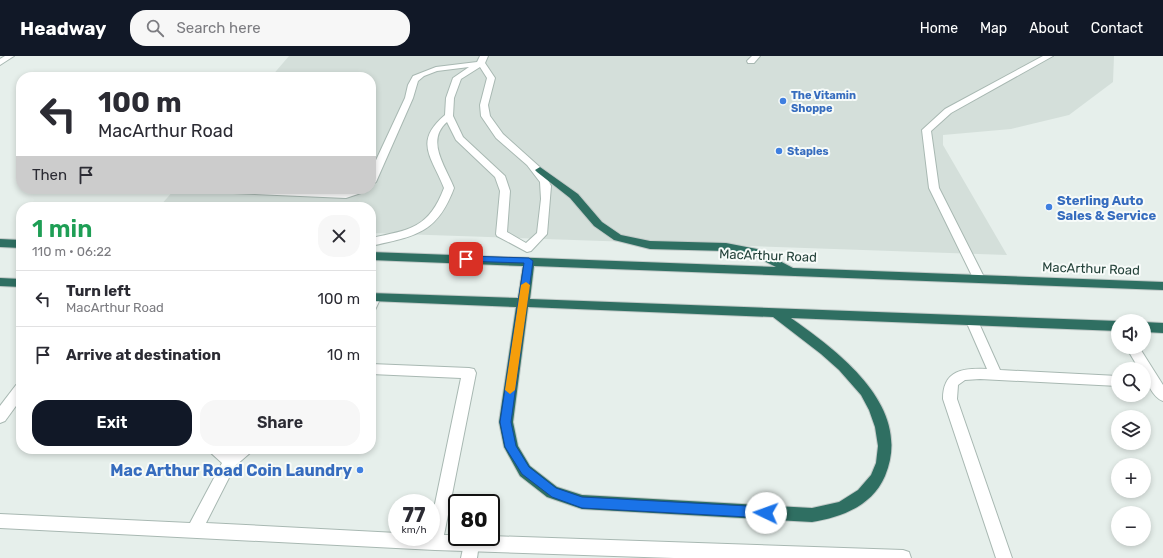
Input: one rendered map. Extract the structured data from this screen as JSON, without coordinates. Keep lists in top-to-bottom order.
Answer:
{
  "streets": {
    "highway": ["MacArthur Road"]
  },
  "places": [
    "The Vitamin Shoppe",
    "Staples",
    "Sterling Auto Sales & Service",
    "Mac Arthur Road Coin Laundry"
  ],
  "page": {
    "header": "Headway",
    "search": "Search here",
    "nav": [
      "Home",
      "Map",
      "About",
      "Contact"
    ],
    "turn": ["100 m", "MacArthur Road"],
    "then": "Then",
    "heading": ["1 min", "110 m · 06:22"],
    "list": [
      {
        "name": "Turn left",
        "note": "MacArthur Road",
        "value": "100 m"
      },
      {
        "name": "Arrive at destination",
        "value": "10 m"
      }
    ],
    "map_buttons": ["+", "−"],
    "buttons": ["Exit", "Share"],
    "speed": "77 km/h",
    "limit": "80"
  }
}
